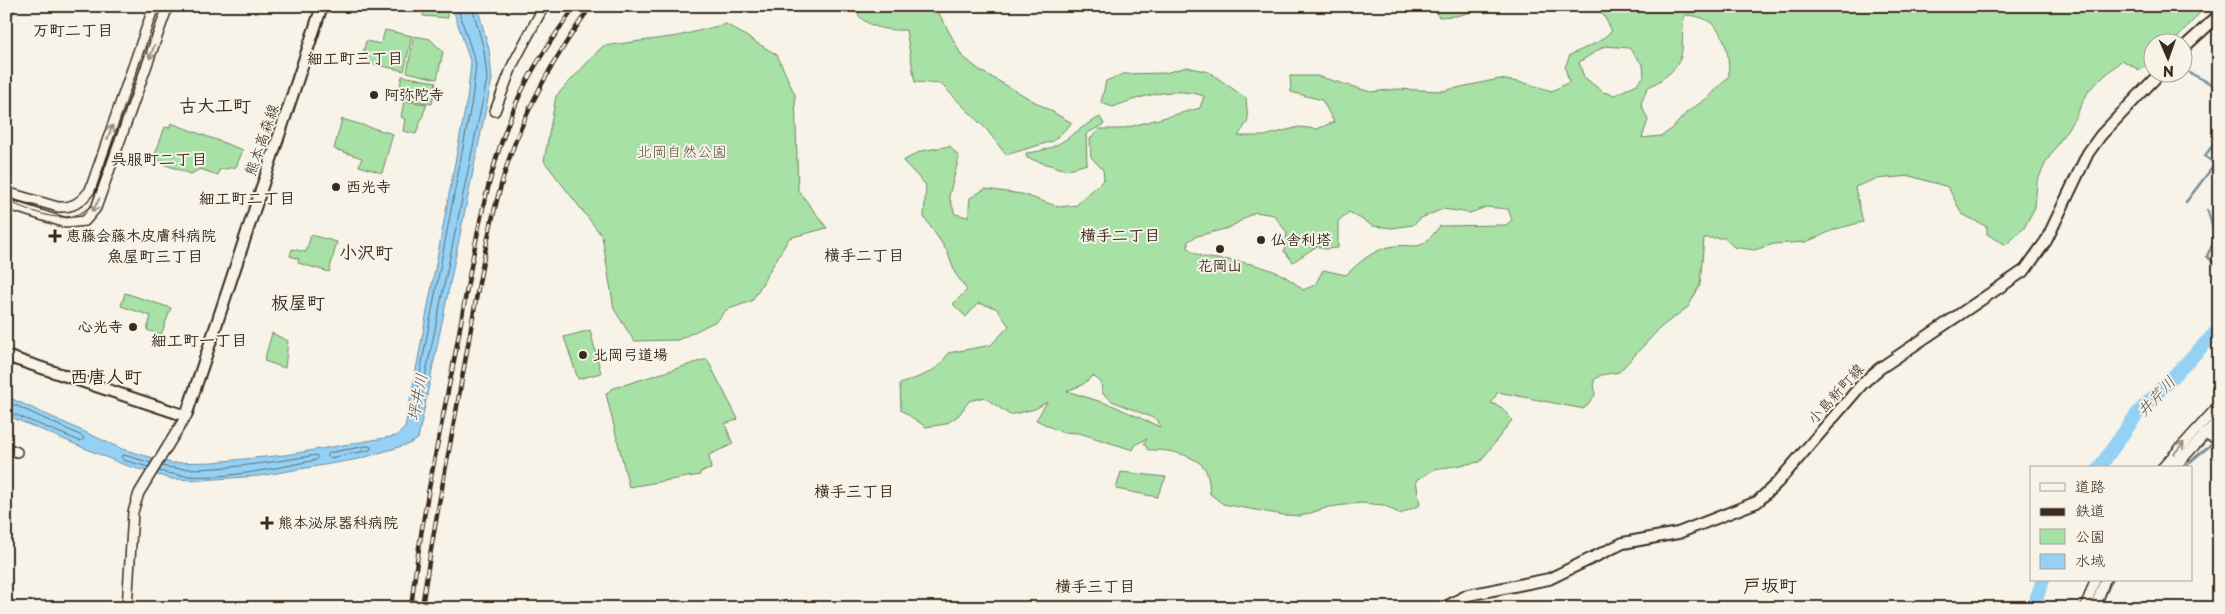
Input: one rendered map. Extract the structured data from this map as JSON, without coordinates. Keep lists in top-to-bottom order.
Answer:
{
  "streets": {
    "main road": ["熊本高森線", "小島新町線"]
  },
  "districts": [
    "万町二丁目",
    "細工町三丁目",
    "古大工町",
    "呉服町二丁目",
    "細工町二丁目",
    "横手二丁目",
    "小沢町",
    "横手二丁目",
    "魚屋町三丁目",
    "板屋町",
    "細工町一丁目",
    "西唐人町",
    "横手三丁目",
    "横手三丁目",
    "戸坂町"
  ],
  "water": ["井芹川", "坪井川"],
  "parks": ["北岡自然公園"],
  "places": {
    "other": [
      "阿弥陀寺",
      "西光寺",
      "仏舎利塔",
      "花岡山",
      "心光寺",
      "北岡弓道場"
    ],
    "health": ["恵藤会藤木皮膚科病院", "熊本泌尿器科病院"]
  },
  "legend": [
    "道路",
    "鉄道",
    "公園",
    "水域"
  ],
  "north": "bottom"
}
